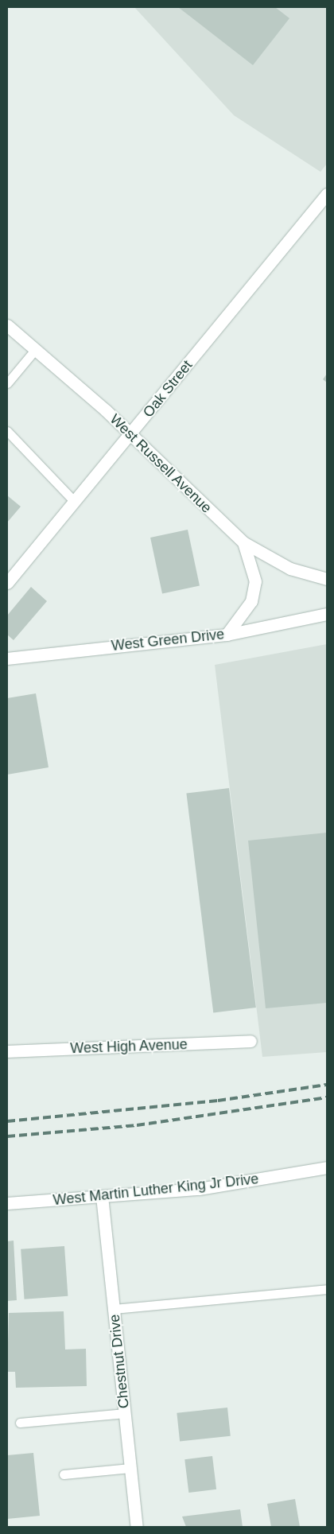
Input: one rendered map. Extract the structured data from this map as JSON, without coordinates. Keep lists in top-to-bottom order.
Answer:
{
  "streets": {
    "main road": [
      "Oak Street",
      "West Russell Avenue",
      "West Green Drive",
      "West High Avenue",
      "West Martin Luther King Jr Drive",
      "Chestnut Drive"
    ]
  },
  "crossings": [
    ["Oak Street", "West Russell Avenue"],
    ["West Martin Luther King Jr Drive", "Chestnut Drive"]
  ]
}
